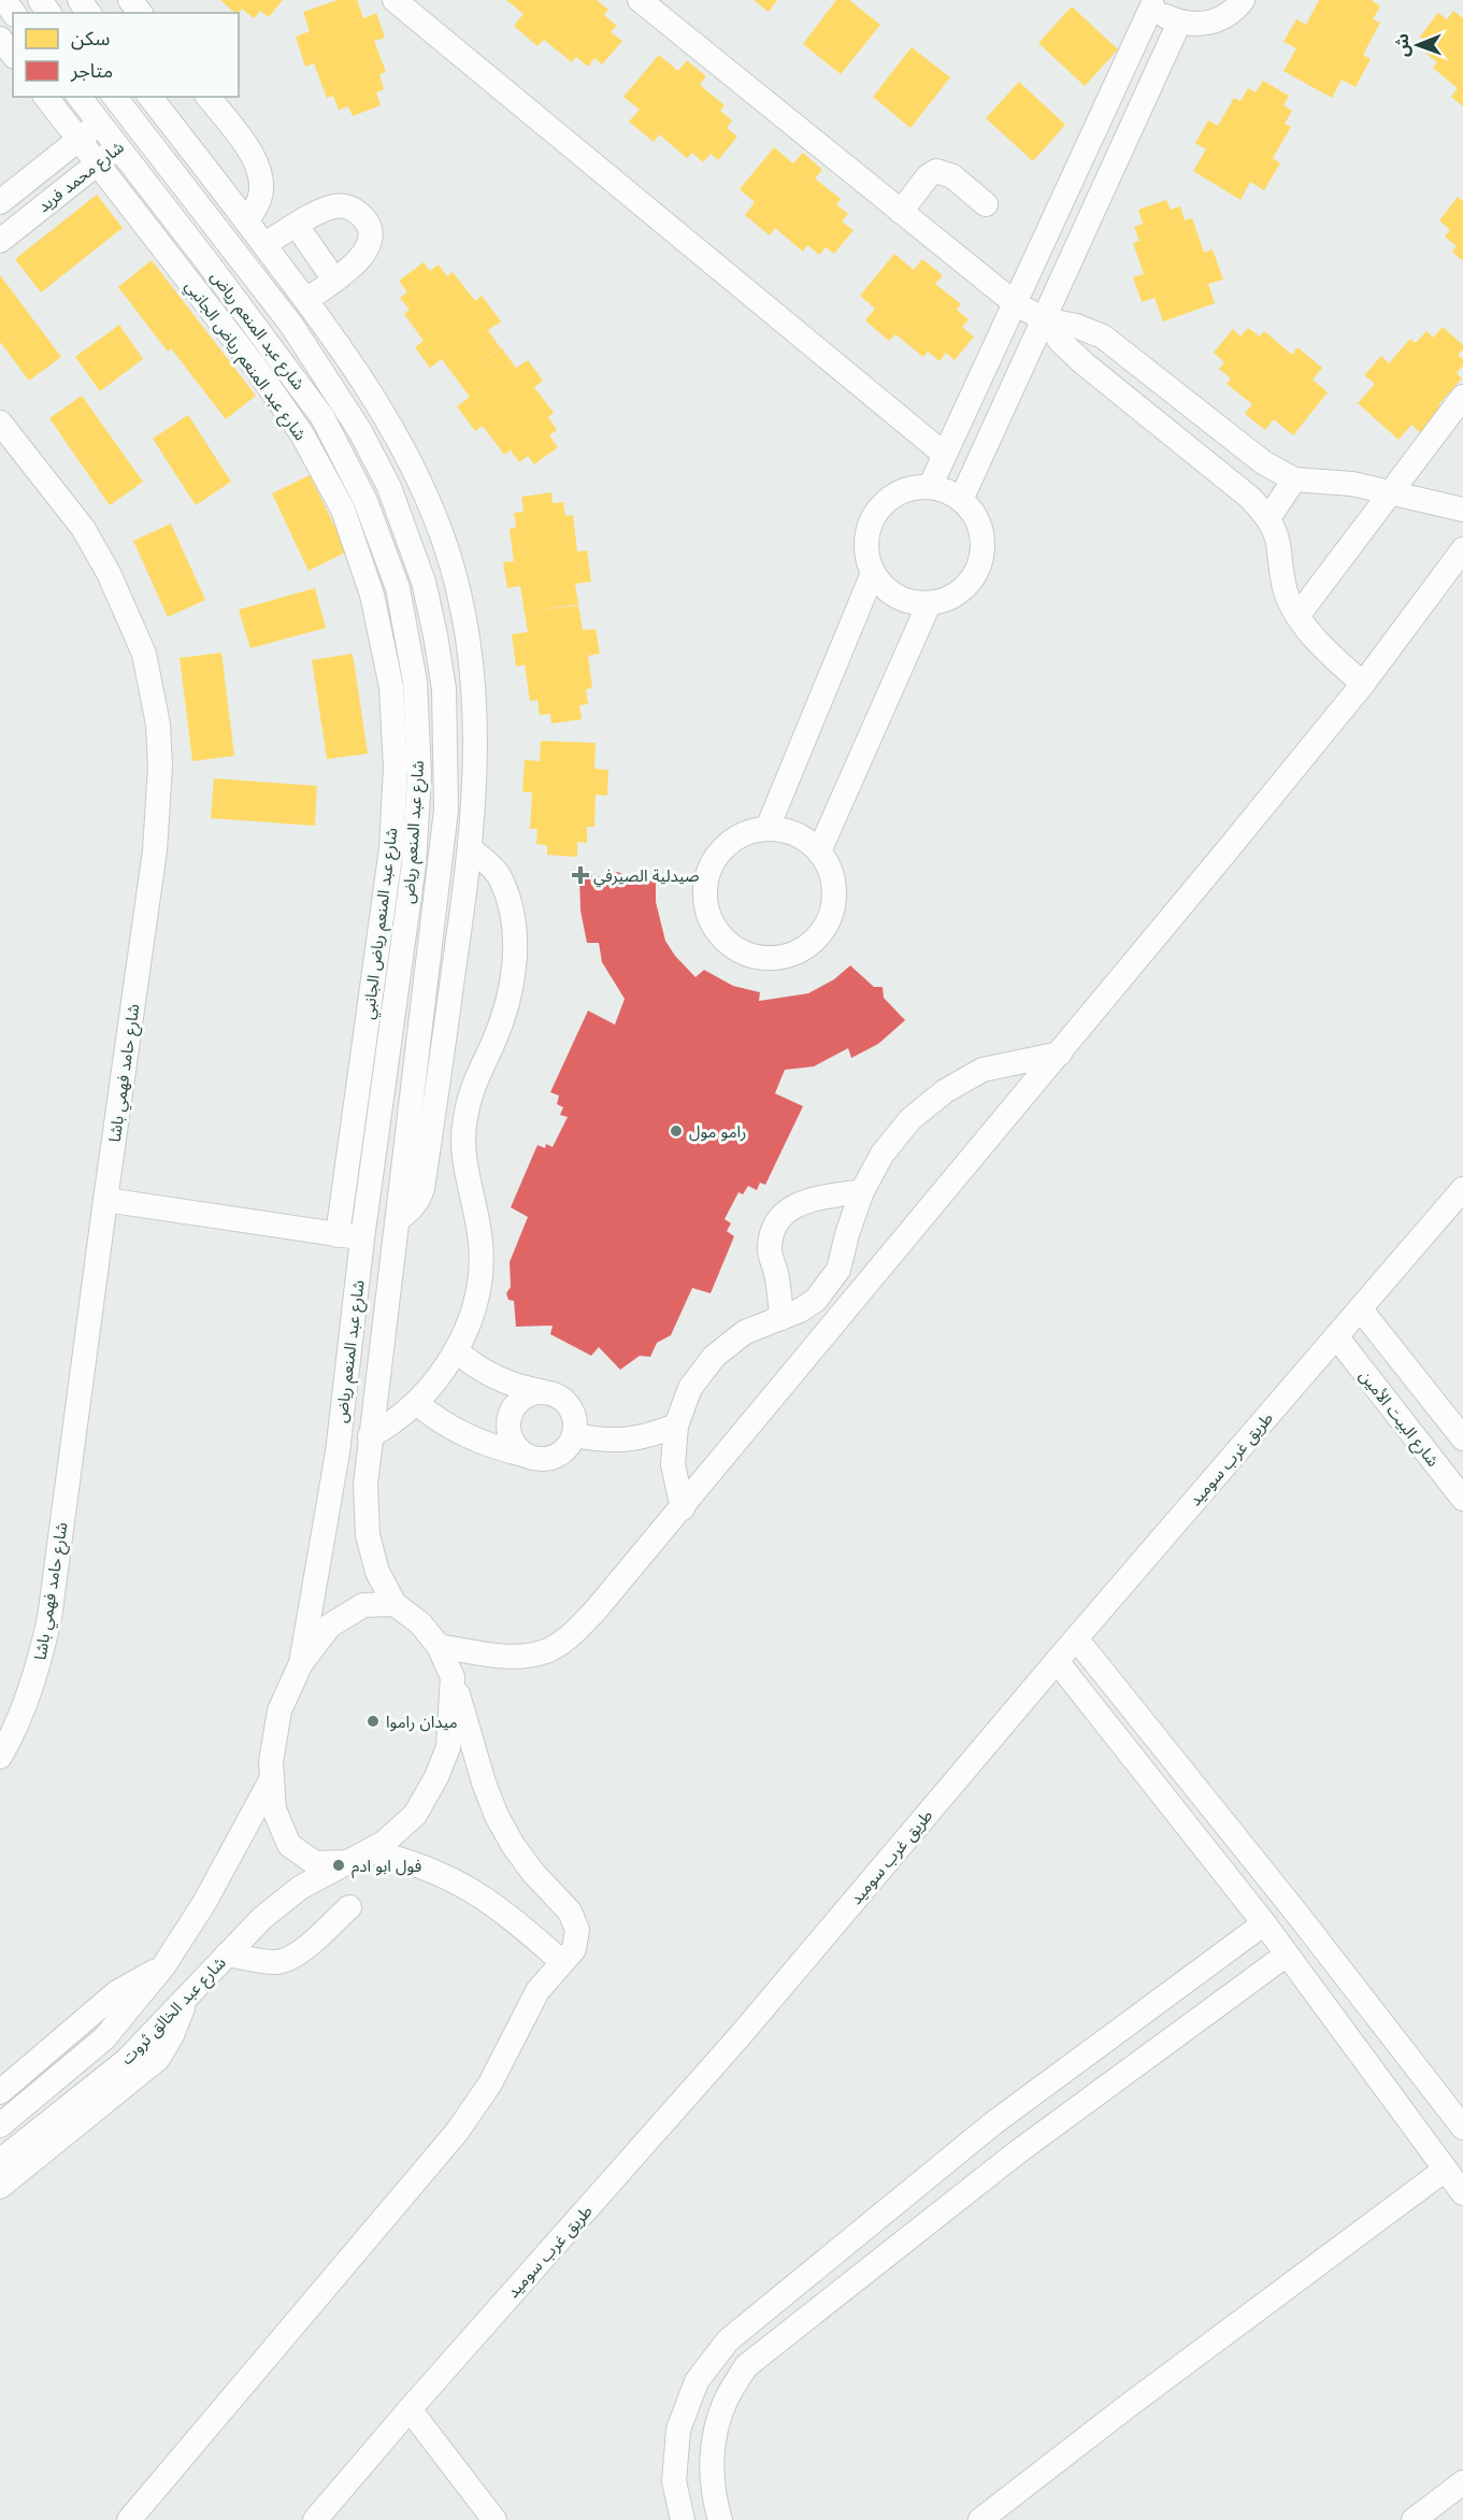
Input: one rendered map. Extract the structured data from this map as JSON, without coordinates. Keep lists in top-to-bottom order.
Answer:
{
  "streets": {
    "street": [
      "شارع محمد فريد",
      "شارع عبد المنعم رياض",
      "شارع عبد المنعم رياض الجانبي",
      "شارع حامد فهمي باشا",
      "شارع البيت الأمين",
      "طريق غرب سوميد",
      "شارع عبد الخالق ثروت"
    ]
  },
  "crossings": [
    ["شارع محمد فريد", "شارع عبد المنعم رياض"],
    ["شارع محمد فريد", "شارع عبد المنعم رياض الجانبي"],
    ["شارع عبد المنعم رياض", "شارع عبد المنعم رياض الجانبي"],
    ["شارع عبد المنعم رياض", "شارع عبد الخالق ثروت"],
    ["شارع البيت الأمين", "طريق غرب سوميد"]
  ],
  "places": {
    "health": ["صيدلية الصيرفي"],
    "other": ["رامو مول", "ميدان راموا", "فول ابو ادم"]
  },
  "legend": ["سكن", "متاجر"],
  "north": "left"
}
